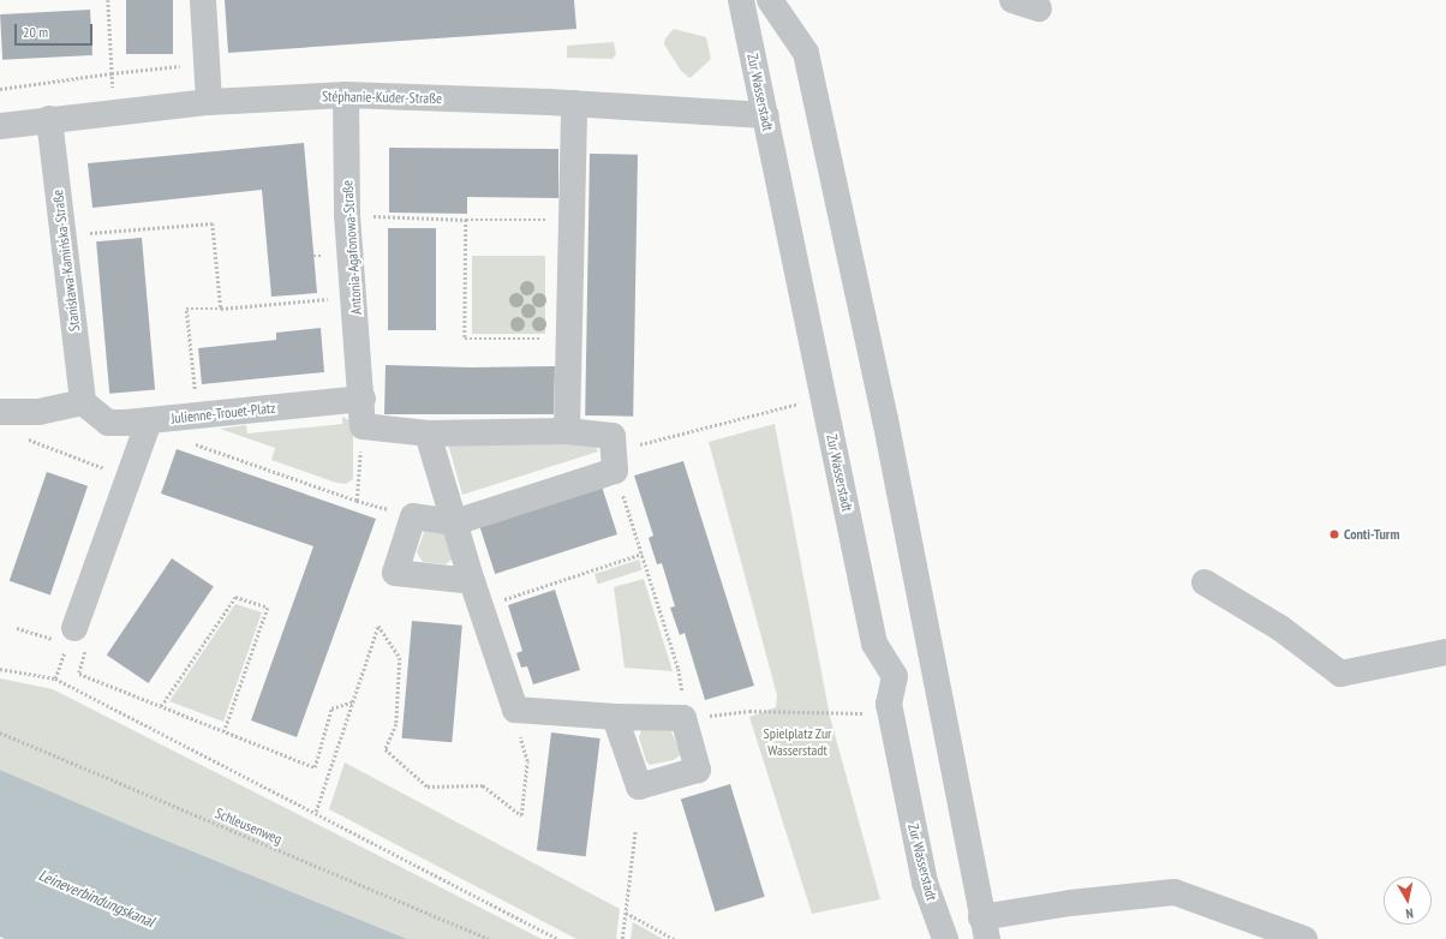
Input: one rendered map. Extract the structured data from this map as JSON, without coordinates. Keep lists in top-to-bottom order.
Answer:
{
  "streets": {
    "street": [
      "Zur Wasserstadt",
      "Stéphanie-Kuder-Straße",
      "Antonia-Agafonowa-Straße",
      "Stanisława-Kamińska-Straße",
      "Julienne-Trouet-Platz"
    ],
    "path": ["Schleusenweg"]
  },
  "crossings": [
    ["Zur Wasserstadt", "Stéphanie-Kuder-Straße"],
    ["Stéphanie-Kuder-Straße", "Antonia-Agafonowa-Straße"],
    ["Stéphanie-Kuder-Straße", "Stanisława-Kamińska-Straße"],
    ["Antonia-Agafonowa-Straße", "Julienne-Trouet-Platz"],
    ["Stanisława-Kamińska-Straße", "Julienne-Trouet-Platz"]
  ],
  "water": ["Leineverbindungskanal"],
  "parks": ["Spielplatz Zur Wasserstadt"],
  "places": ["Conti-Turm"],
  "scale_bar": "20 m",
  "north": "bottom"
}
